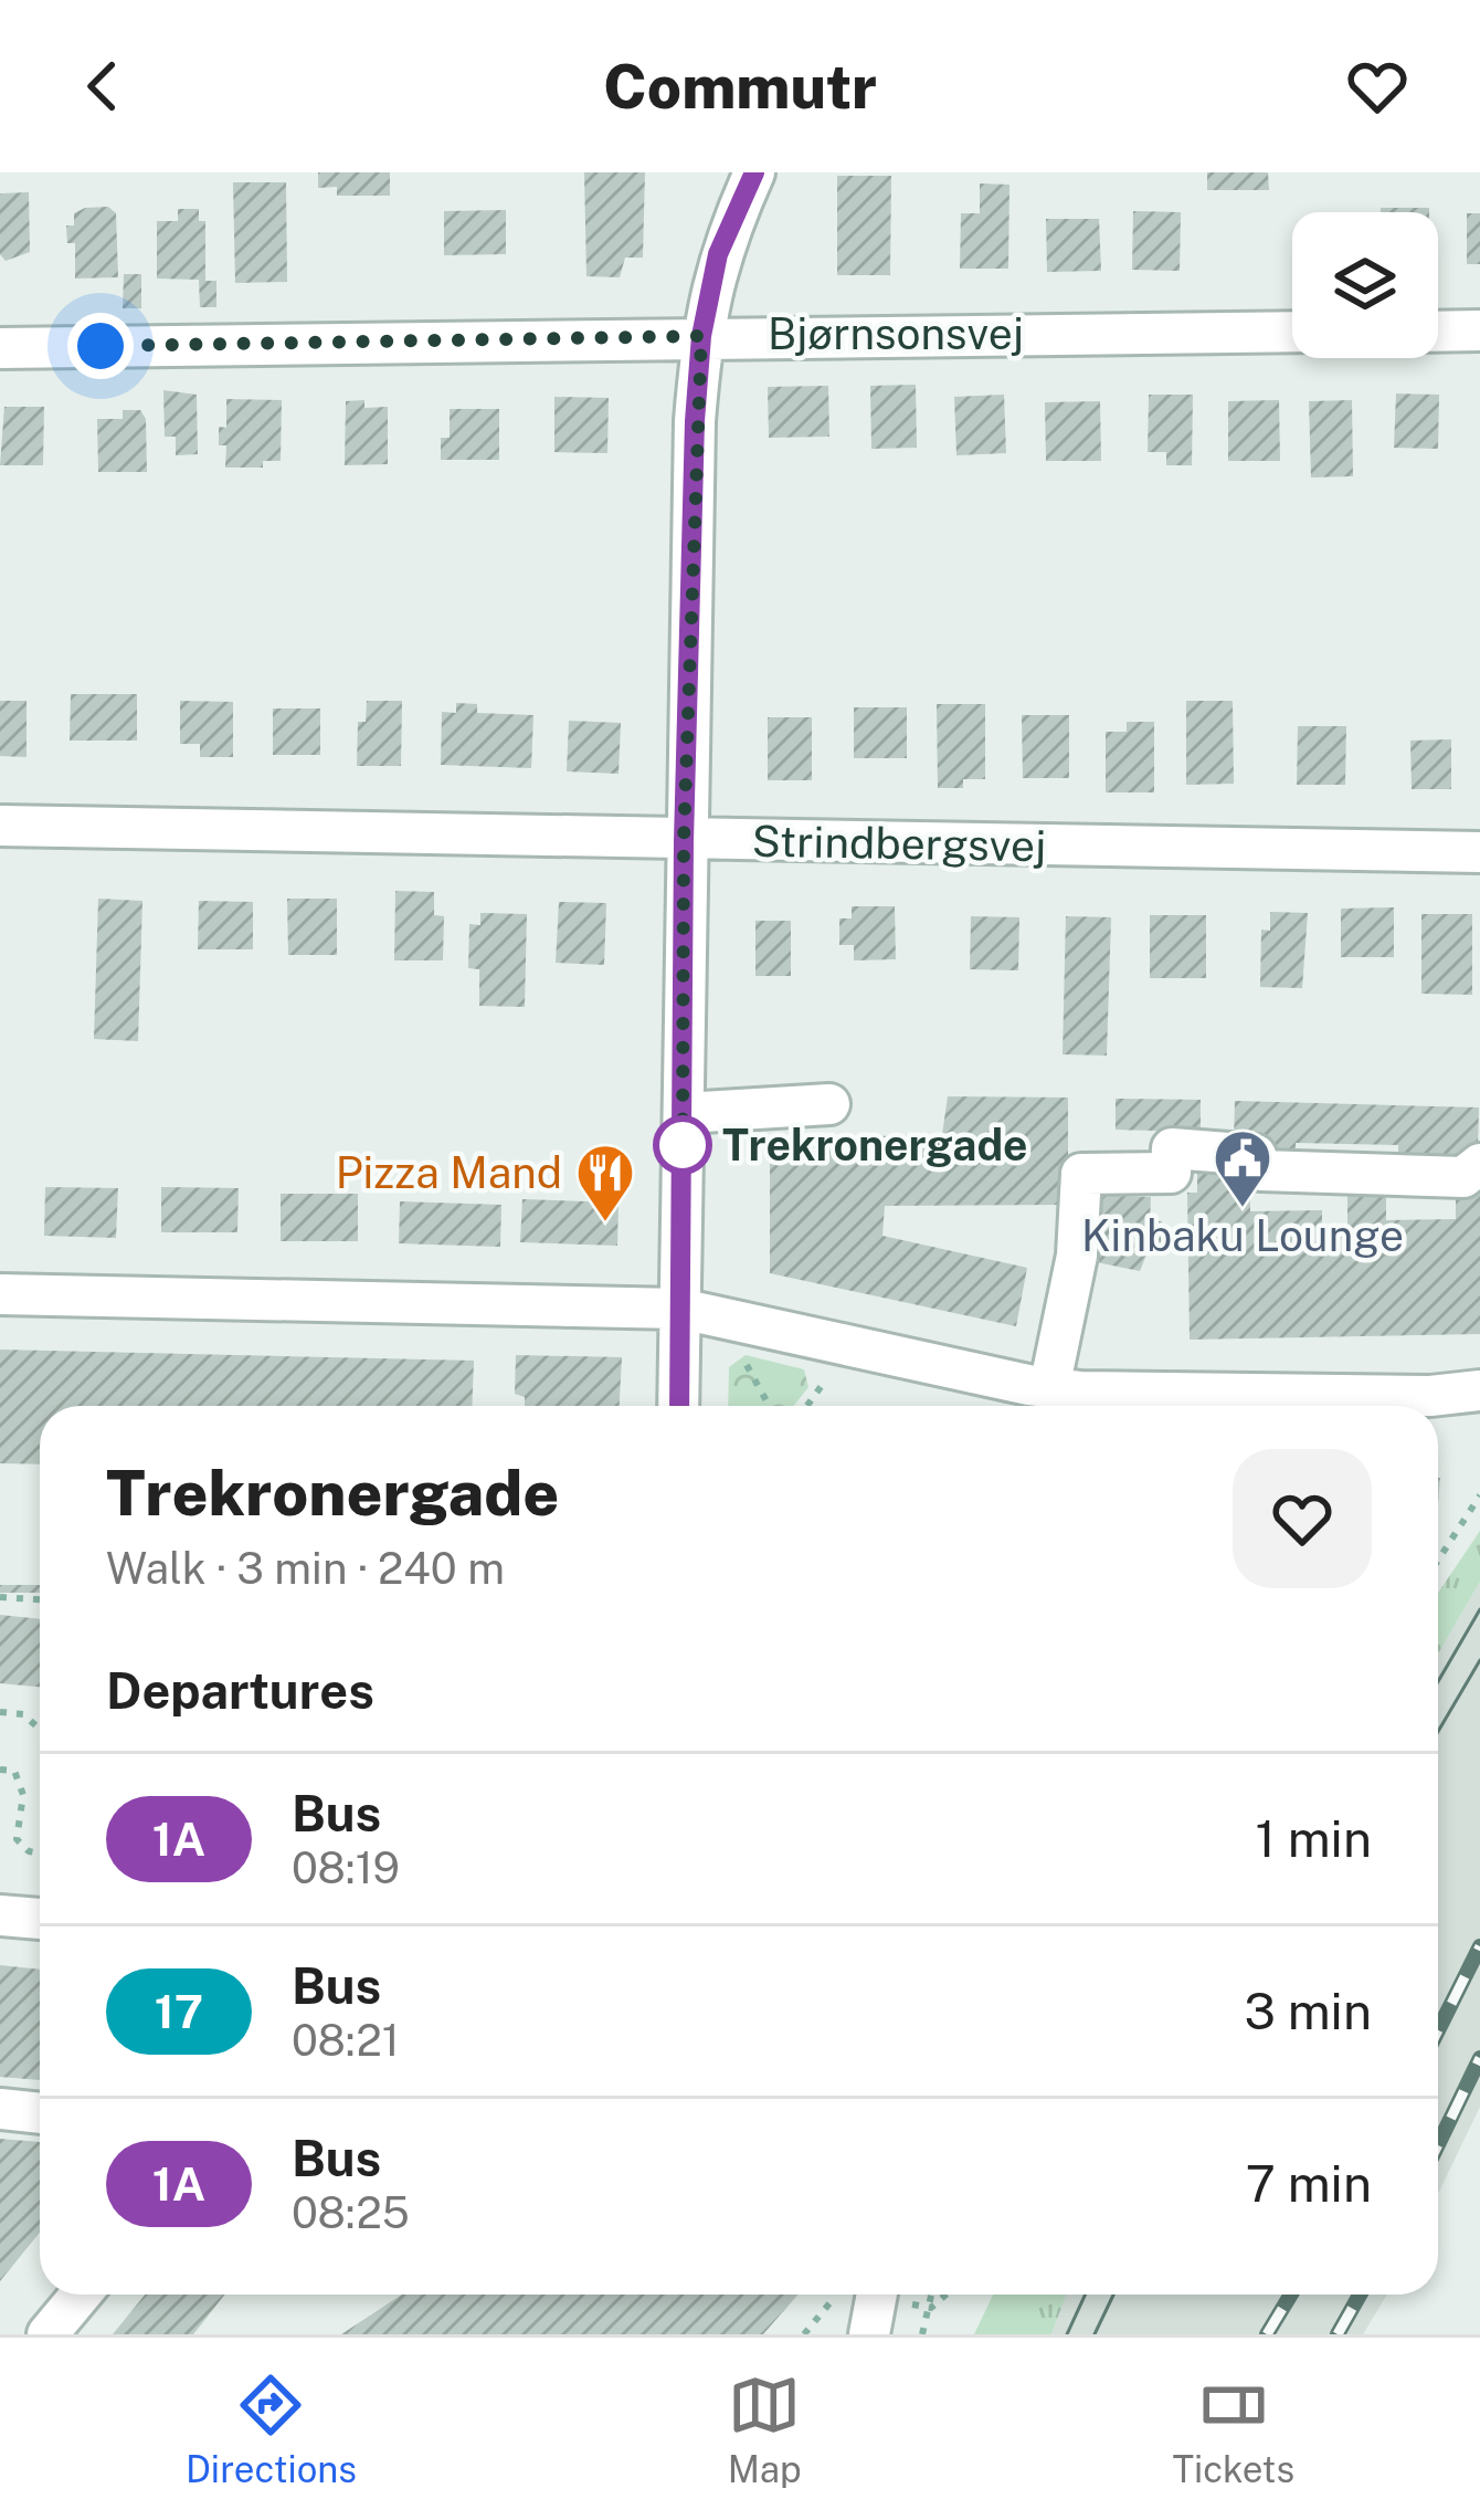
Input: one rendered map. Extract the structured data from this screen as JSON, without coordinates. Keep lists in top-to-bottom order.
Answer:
{
  "streets": {
    "street": ["Bjørnsonsvej", "Strindbergsvej"]
  },
  "places": {
    "other": ["Trekronergade"],
    "public building": ["Kinbaku Lounge"],
    "restaurant": ["Pizza Mand"]
  },
  "lines": ["bus line 1A"],
  "page": {
    "header": "Commutr",
    "heading": [
      ["Trekronergade", "Walk · 3 min · 240 m"],
      "Departures"
    ],
    "list": [
      {
        "mark": "1A",
        "name": "Bus",
        "note": "08:19",
        "value": "1 min"
      },
      {
        "mark": "17",
        "name": "Bus",
        "note": "08:21",
        "value": "3 min"
      },
      {
        "mark": "1A",
        "name": "Bus",
        "note": "08:25",
        "value": "7 min"
      }
    ],
    "tabs": ["Directions", "Map", "Tickets"]
  }
}
